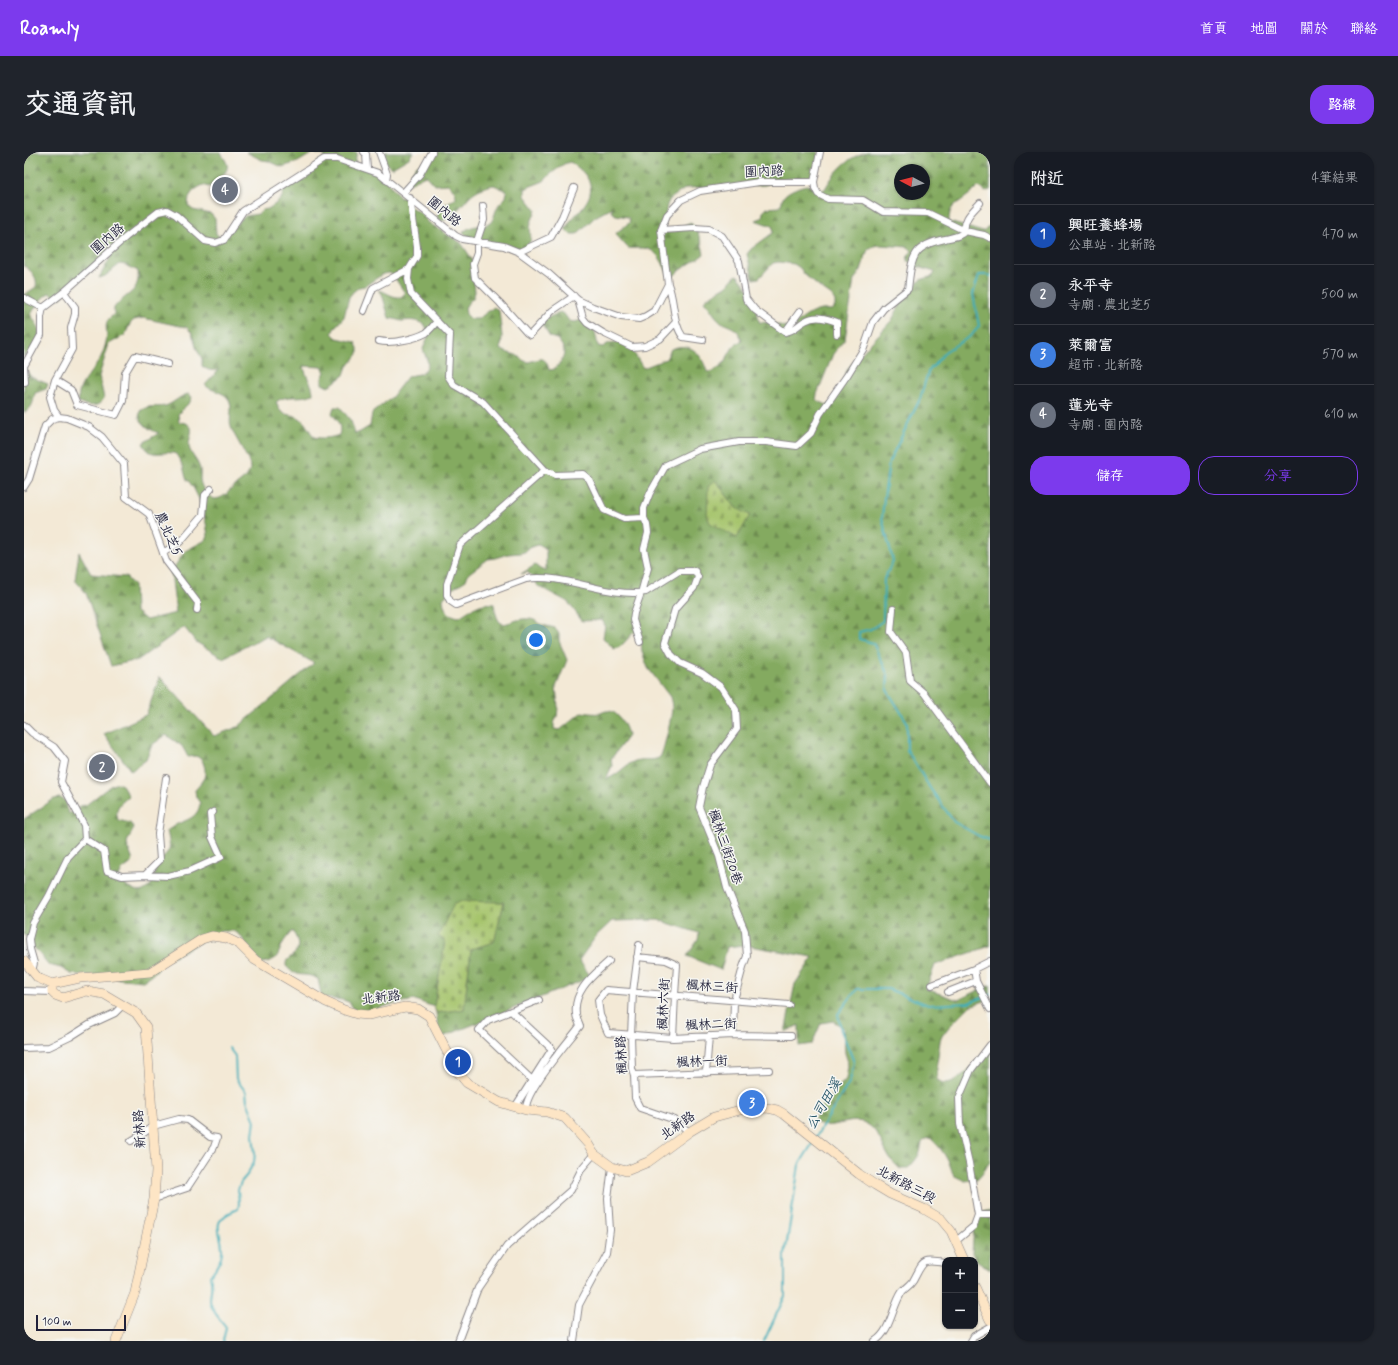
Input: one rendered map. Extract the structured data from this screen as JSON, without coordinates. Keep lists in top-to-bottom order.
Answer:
{
  "streets": {
    "main road": ["北新路", "新林路", "北新路三段"],
    "street": [
      "圍內路",
      "農北芝5",
      "楓林三街20巷",
      "楓林三街",
      "楓林六街",
      "楓林二街",
      "楓林路",
      "楓林一街"
    ]
  },
  "crossings": [
    ["楓林三街20巷", "楓林三街"],
    ["楓林三街", "楓林六街"],
    ["楓林三街", "楓林二街"],
    ["楓林三街", "楓林路"],
    ["北新路", "楓林路"],
    ["北新路", "新林路"],
    ["北新路", "北新路三段"],
    ["楓林六街", "楓林二街"],
    ["楓林六街", "楓林路"],
    ["楓林二街", "楓林路"],
    ["楓林路", "楓林一街"]
  ],
  "water": ["公司田溪"],
  "scale_bar": "100 m",
  "north": "left",
  "page": {
    "header": "Roamly",
    "nav": [
      "首頁",
      "地圖",
      "關於",
      "聯絡"
    ],
    "title": "交通資訊",
    "buttons": [
      "路線",
      ["儲存", "分享"]
    ],
    "heading": ["附近", "4筆結果"],
    "pins": [
      "4",
      "2",
      "1",
      "3"
    ],
    "list": [
      {
        "mark": "1",
        "name": "興旺養蜂場",
        "note": "公車站 · 北新路",
        "value": "470 m"
      },
      {
        "mark": "2",
        "name": "永平寺",
        "note": "寺廟 · 農北芝5",
        "value": "500 m"
      },
      {
        "mark": "3",
        "name": "萊爾富",
        "note": "超市 · 北新路",
        "value": "570 m"
      },
      {
        "mark": "4",
        "name": "蓮光寺",
        "note": "寺廟 · 圍內路",
        "value": "610 m"
      }
    ],
    "map_buttons": ["+", "−"],
    "scale": "100 m"
  }
}
